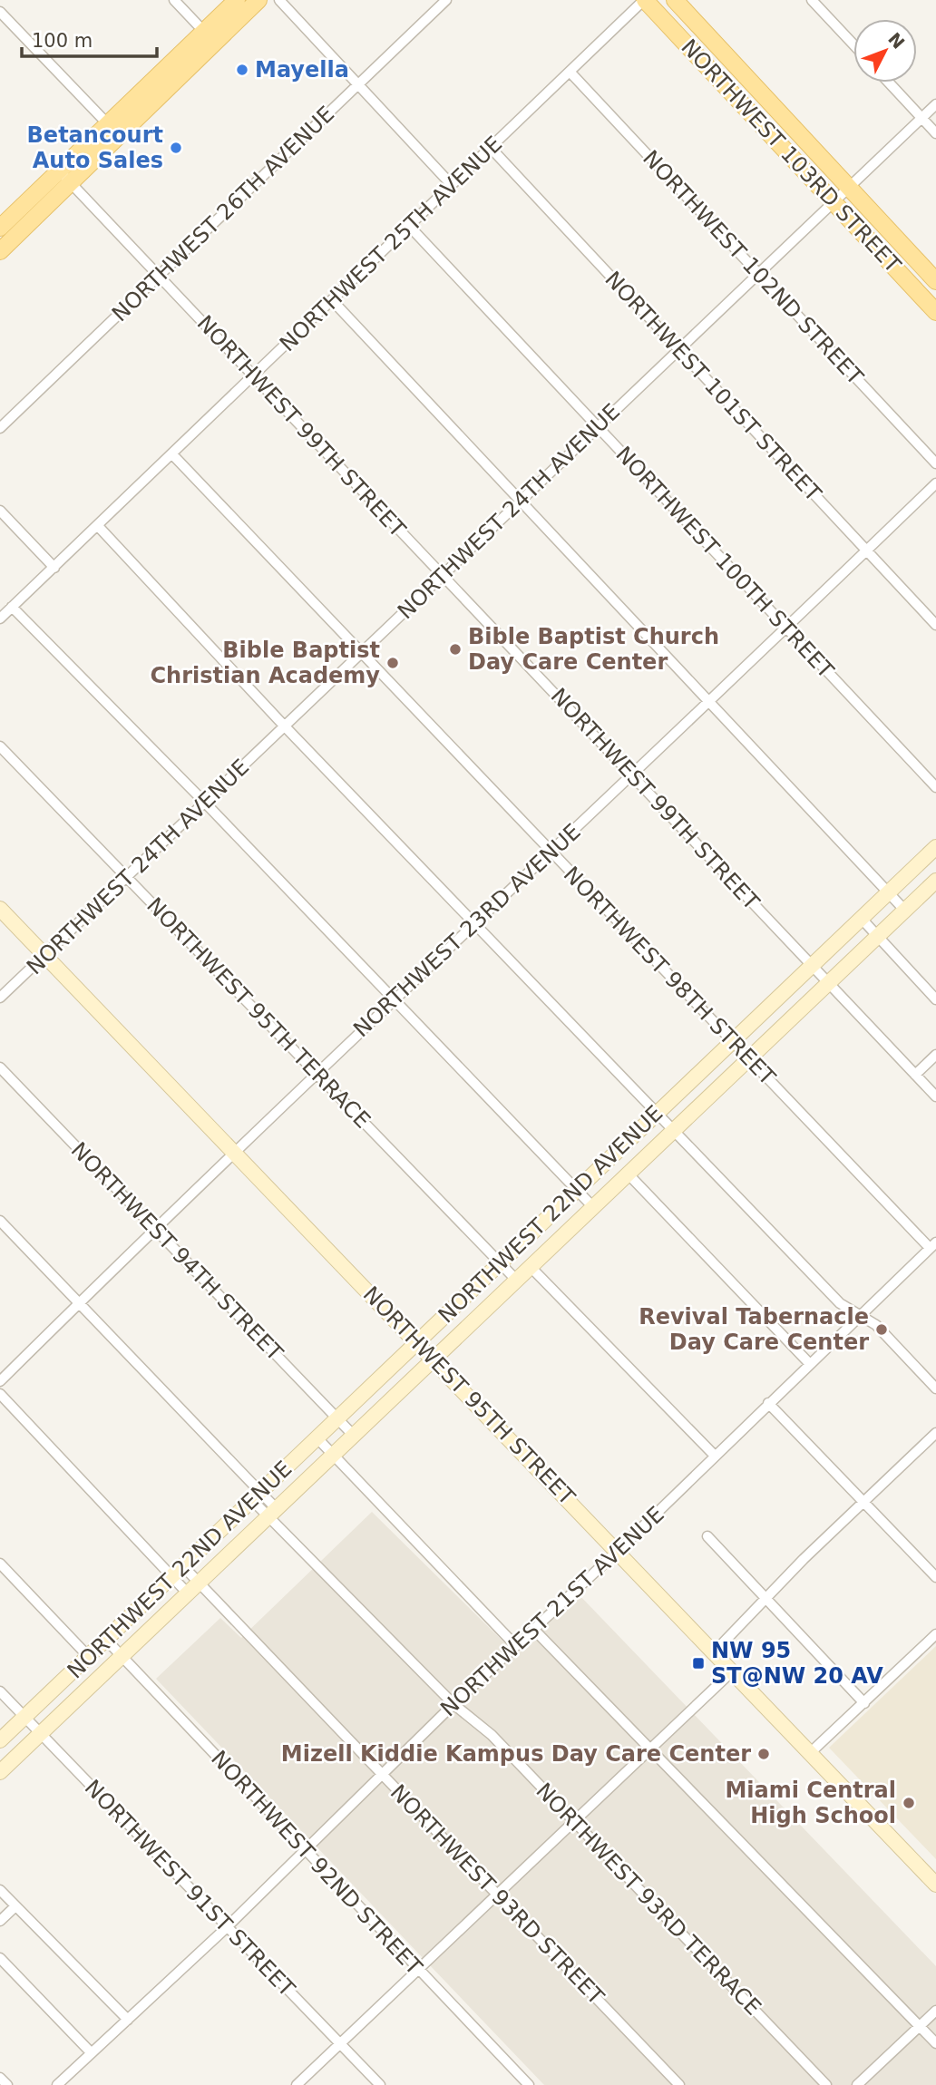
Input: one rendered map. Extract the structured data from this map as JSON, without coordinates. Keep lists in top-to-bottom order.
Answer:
{
  "streets": {
    "main road": ["NORTHWEST 103RD STREET", "NORTHWEST 22ND AVENUE", "NORTHWEST 95TH STREET"],
    "street": [
      "NORTHWEST 26TH AVENUE",
      "NORTHWEST 25TH AVENUE",
      "NORTHWEST 102ND STREET",
      "NORTHWEST 101ST STREET",
      "NORTHWEST 99TH STREET",
      "NORTHWEST 24TH AVENUE",
      "NORTHWEST 100TH STREET",
      "NORTHWEST 23RD AVENUE",
      "NORTHWEST 98TH STREET",
      "NORTHWEST 95TH TERRACE",
      "NORTHWEST 94TH STREET",
      "NORTHWEST 21ST AVENUE",
      "NORTHWEST 92ND STREET",
      "NORTHWEST 91ST STREET",
      "NORTHWEST 93RD STREET",
      "NORTHWEST 93RD TERRACE"
    ]
  },
  "crossings": [
    ["NORTHWEST 103RD STREET", "NORTHWEST 25TH AVENUE"],
    ["NORTHWEST 103RD STREET", "NORTHWEST 24TH AVENUE"],
    ["NORTHWEST 26TH AVENUE", "NORTHWEST 99TH STREET"],
    ["NORTHWEST 25TH AVENUE", "NORTHWEST 102ND STREET"],
    ["NORTHWEST 25TH AVENUE", "NORTHWEST 101ST STREET"],
    ["NORTHWEST 25TH AVENUE", "NORTHWEST 99TH STREET"],
    ["NORTHWEST 25TH AVENUE", "NORTHWEST 100TH STREET"],
    ["NORTHWEST 25TH AVENUE", "NORTHWEST 98TH STREET"],
    ["NORTHWEST 102ND STREET", "NORTHWEST 24TH AVENUE"],
    ["NORTHWEST 101ST STREET", "NORTHWEST 24TH AVENUE"],
    ["NORTHWEST 101ST STREET", "NORTHWEST 23RD AVENUE"],
    ["NORTHWEST 99TH STREET", "NORTHWEST 24TH AVENUE"],
    ["NORTHWEST 99TH STREET", "NORTHWEST 23RD AVENUE"],
    ["NORTHWEST 99TH STREET", "NORTHWEST 22ND AVENUE"],
    ["NORTHWEST 24TH AVENUE", "NORTHWEST 100TH STREET"],
    ["NORTHWEST 24TH AVENUE", "NORTHWEST 98TH STREET"],
    ["NORTHWEST 24TH AVENUE", "NORTHWEST 95TH TERRACE"],
    ["NORTHWEST 24TH AVENUE", "NORTHWEST 95TH STREET"],
    ["NORTHWEST 100TH STREET", "NORTHWEST 23RD AVENUE"],
    ["NORTHWEST 23RD AVENUE", "NORTHWEST 98TH STREET"],
    ["NORTHWEST 23RD AVENUE", "NORTHWEST 95TH TERRACE"],
    ["NORTHWEST 23RD AVENUE", "NORTHWEST 94TH STREET"],
    ["NORTHWEST 23RD AVENUE", "NORTHWEST 95TH STREET"],
    ["NORTHWEST 23RD AVENUE", "NORTHWEST 93RD TERRACE"],
    ["NORTHWEST 98TH STREET", "NORTHWEST 22ND AVENUE"],
    ["NORTHWEST 98TH STREET", "NORTHWEST 21ST AVENUE"],
    ["NORTHWEST 95TH TERRACE", "NORTHWEST 22ND AVENUE"],
    ["NORTHWEST 22ND AVENUE", "NORTHWEST 94TH STREET"],
    ["NORTHWEST 22ND AVENUE", "NORTHWEST 95TH STREET"],
    ["NORTHWEST 22ND AVENUE", "NORTHWEST 92ND STREET"],
    ["NORTHWEST 22ND AVENUE", "NORTHWEST 91ST STREET"],
    ["NORTHWEST 22ND AVENUE", "NORTHWEST 93RD STREET"],
    ["NORTHWEST 22ND AVENUE", "NORTHWEST 93RD TERRACE"],
    ["NORTHWEST 95TH STREET", "NORTHWEST 21ST AVENUE"],
    ["NORTHWEST 21ST AVENUE", "NORTHWEST 92ND STREET"],
    ["NORTHWEST 21ST AVENUE", "NORTHWEST 91ST STREET"],
    ["NORTHWEST 21ST AVENUE", "NORTHWEST 93RD STREET"],
    ["NORTHWEST 21ST AVENUE", "NORTHWEST 93RD TERRACE"]
  ],
  "places": {
    "other": [
      "Mayella",
      "Betancourt Auto Sales",
      "Bible Baptist Church Day Care Center",
      "Bible Baptist Christian Academy",
      "Revival Tabernacle Day Care Center",
      "Mizell Kiddie Kampus Day Care Center",
      "Miami Central High School"
    ],
    "transit": ["NW 95 ST@NW 20 AV"]
  },
  "scale_bar": "100 m",
  "north": "top right"
}
